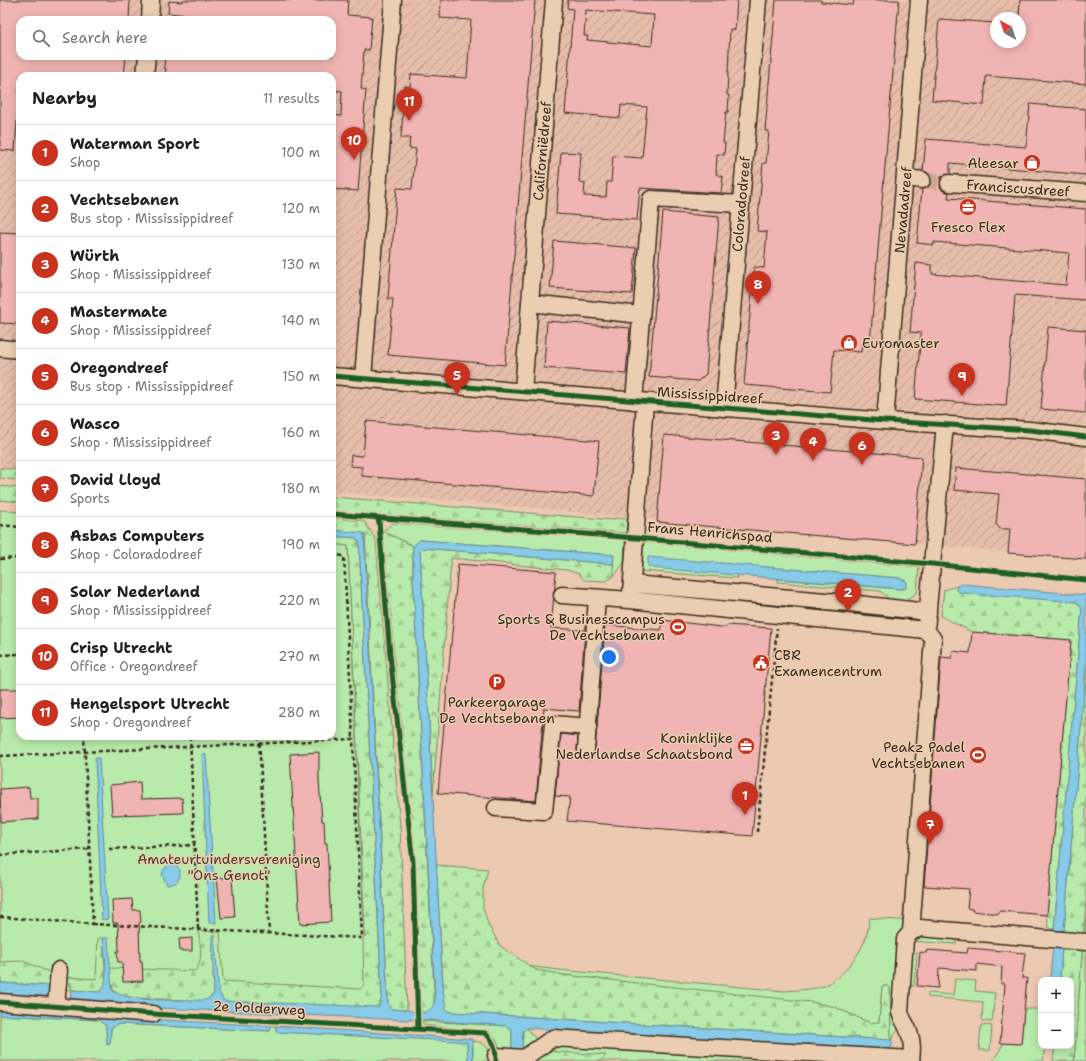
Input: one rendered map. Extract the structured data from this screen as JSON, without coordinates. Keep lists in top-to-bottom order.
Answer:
{
  "streets": {
    "street": [
      "Californiëdreef",
      "Franciscusdreef",
      "Coloradodreef",
      "Nevadadreef",
      "Mississippidreef"
    ],
    "cycle path": ["Frans Henrichspad", "2e Polderweg"]
  },
  "crossings": [
    ["Californiëdreef", "Mississippidreef"],
    ["Coloradodreef", "Mississippidreef"],
    ["Nevadadreef", "Mississippidreef"]
  ],
  "parks": ["Amateurtuindersvereniging \"Ons Genot\""],
  "places": {
    "shop": ["Aleesar", "Euromaster"],
    "office": ["Fresco Flex", "Koninklijke Nederlandse Schaatsbond"],
    "sports": ["Sports & Businesscampus De Vechtsebanen", "Peakz Padel Vechtsebanen"],
    "public building": ["CBR Examencentrum"],
    "parking": ["Parkeergarage De Vechtsebanen"]
  },
  "north": "top left",
  "page": {
    "search": "Search here",
    "heading": ["Nearby", "11 results"],
    "pins": [
      "11",
      "10",
      "8",
      "5",
      "9",
      "3",
      "4",
      "6",
      "2",
      "1",
      "7"
    ],
    "list": [
      {
        "mark": "1",
        "name": "Waterman Sport",
        "note": "Shop",
        "value": "100 m"
      },
      {
        "mark": "2",
        "name": "Vechtsebanen",
        "note": "Bus stop · Mississippidreef",
        "value": "120 m"
      },
      {
        "mark": "3",
        "name": "Würth",
        "note": "Shop · Mississippidreef",
        "value": "130 m"
      },
      {
        "mark": "4",
        "name": "Mastermate",
        "note": "Shop · Mississippidreef",
        "value": "140 m"
      },
      {
        "mark": "5",
        "name": "Oregondreef",
        "note": "Bus stop · Mississippidreef",
        "value": "150 m"
      },
      {
        "mark": "6",
        "name": "Wasco",
        "note": "Shop · Mississippidreef",
        "value": "160 m"
      },
      {
        "mark": "7",
        "name": "David Lloyd",
        "note": "Sports",
        "value": "180 m"
      },
      {
        "mark": "8",
        "name": "Asbas Computers",
        "note": "Shop · Coloradodreef",
        "value": "190 m"
      },
      {
        "mark": "9",
        "name": "Solar Nederland",
        "note": "Shop · Mississippidreef",
        "value": "220 m"
      },
      {
        "mark": "10",
        "name": "Crisp Utrecht",
        "note": "Office · Oregondreef",
        "value": "270 m"
      },
      {
        "mark": "11",
        "name": "Hengelsport Utrecht",
        "note": "Shop · Oregondreef",
        "value": "280 m"
      }
    ],
    "map_buttons": ["+", "−"]
  }
}
